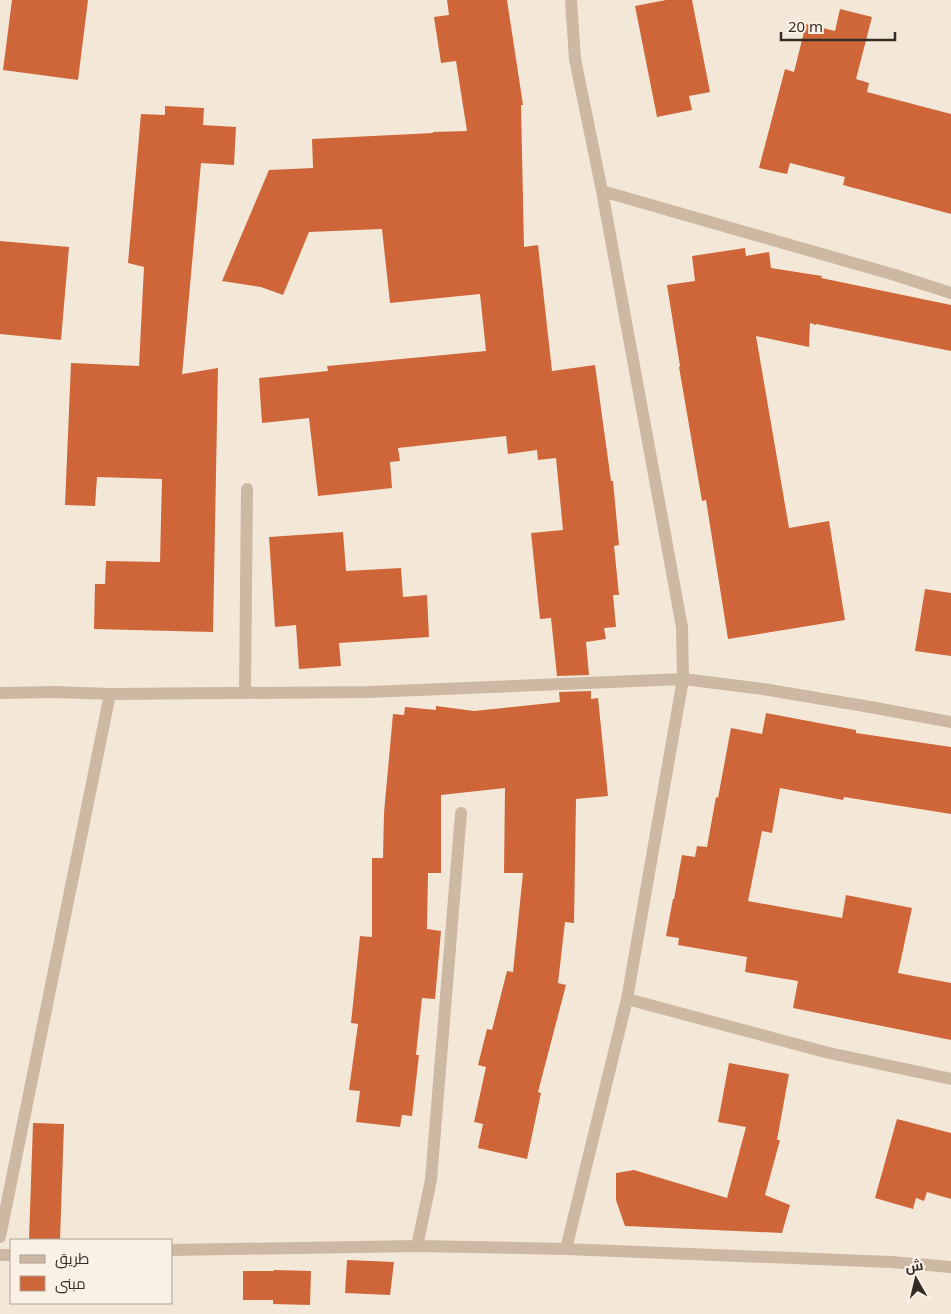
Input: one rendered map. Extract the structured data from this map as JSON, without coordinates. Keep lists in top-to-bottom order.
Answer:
{
  "legend": ["طريق", "مبنى"],
  "scale_bar": "20 m",
  "north": "top"
}
